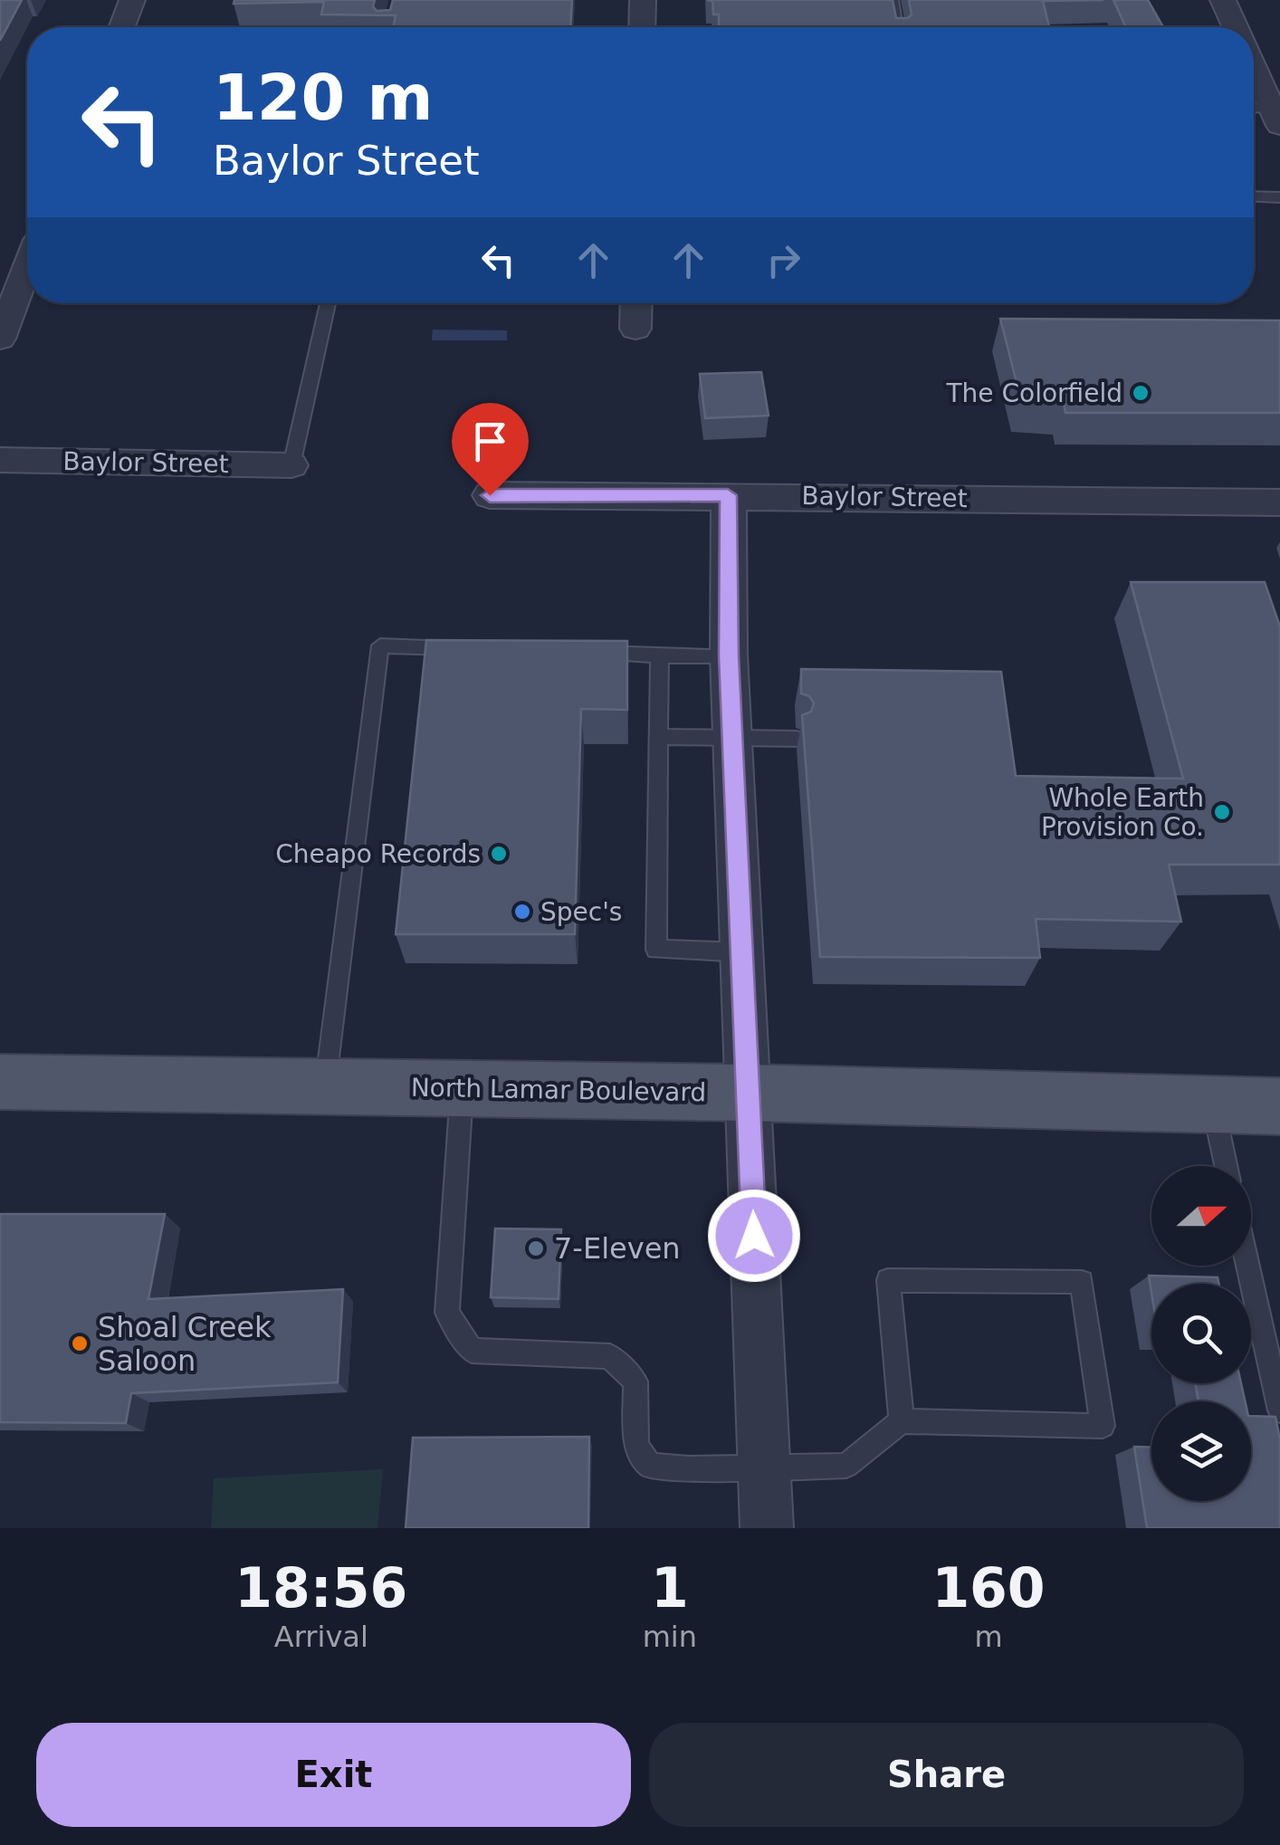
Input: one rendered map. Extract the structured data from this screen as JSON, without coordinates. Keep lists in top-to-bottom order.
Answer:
{
  "streets": {
    "main road": ["North Lamar Boulevard"],
    "street": ["Baylor Street"]
  },
  "places": [
    "The Colorfield",
    "Whole Earth Provision Co.",
    "Cheapo Records",
    "Spec's",
    "7-Eleven",
    "Shoal Creek Saloon"
  ],
  "north": "right",
  "page": {
    "turn": ["120 m", "Baylor Street"],
    "eta": [
      "18:56",
      "Arrival",
      "1",
      "min",
      "160",
      "m"
    ],
    "buttons": ["Exit", "Share"]
  }
}
